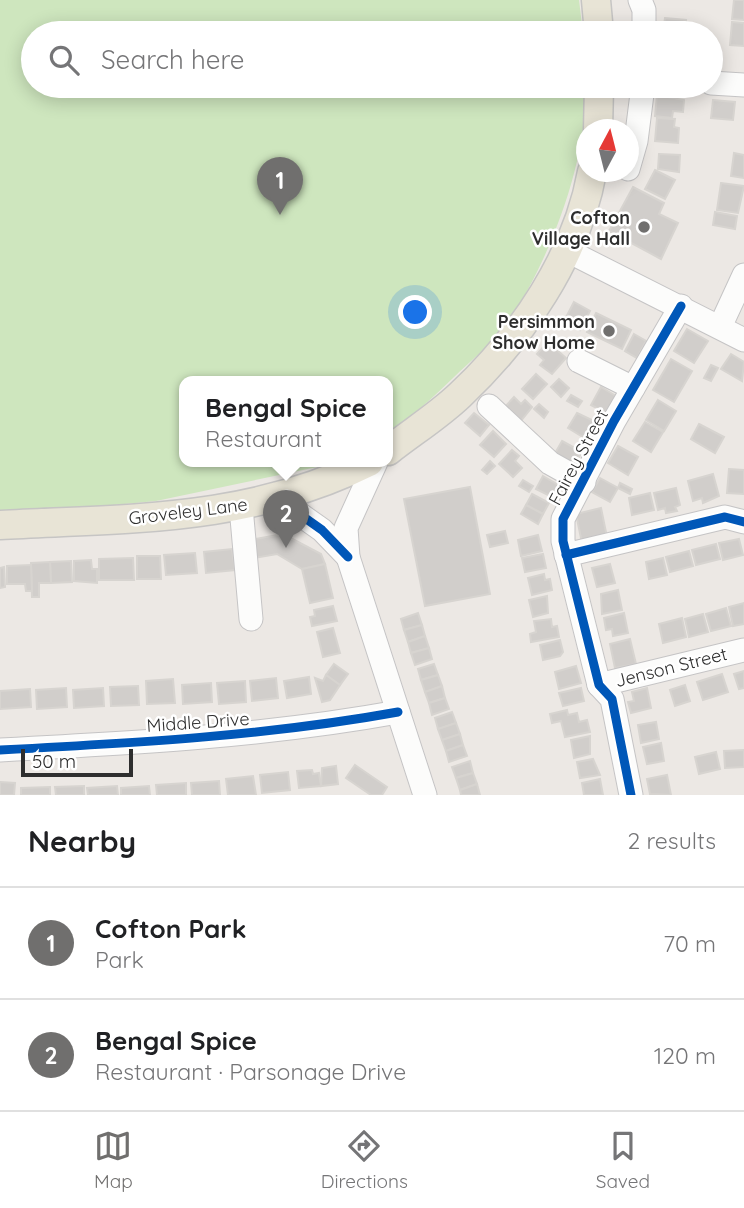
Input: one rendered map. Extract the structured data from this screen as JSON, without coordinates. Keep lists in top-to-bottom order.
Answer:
{
  "streets": {
    "main road": ["Groveley Lane"],
    "street": ["Fairey Street", "Jenson Street", "Middle Drive"]
  },
  "crossings": [
    ["Fairey Street", "Jenson Street"]
  ],
  "places": ["Cofton Village Hall", "Persimmon Show Home"],
  "scale_bar": "50 m",
  "north": "top",
  "page": {
    "search": "Search here",
    "pins": ["1", "2"],
    "popup": ["Bengal Spice", "Restaurant"],
    "scale": "50 m",
    "heading": ["Nearby", "2 results"],
    "list": [
      {
        "mark": "1",
        "name": "Cofton Park",
        "note": "Park",
        "value": "70 m"
      },
      {
        "mark": "2",
        "name": "Bengal Spice",
        "note": "Restaurant · Parsonage Drive",
        "value": "120 m"
      }
    ],
    "nav": ["Map", "Directions", "Saved"]
  }
}
